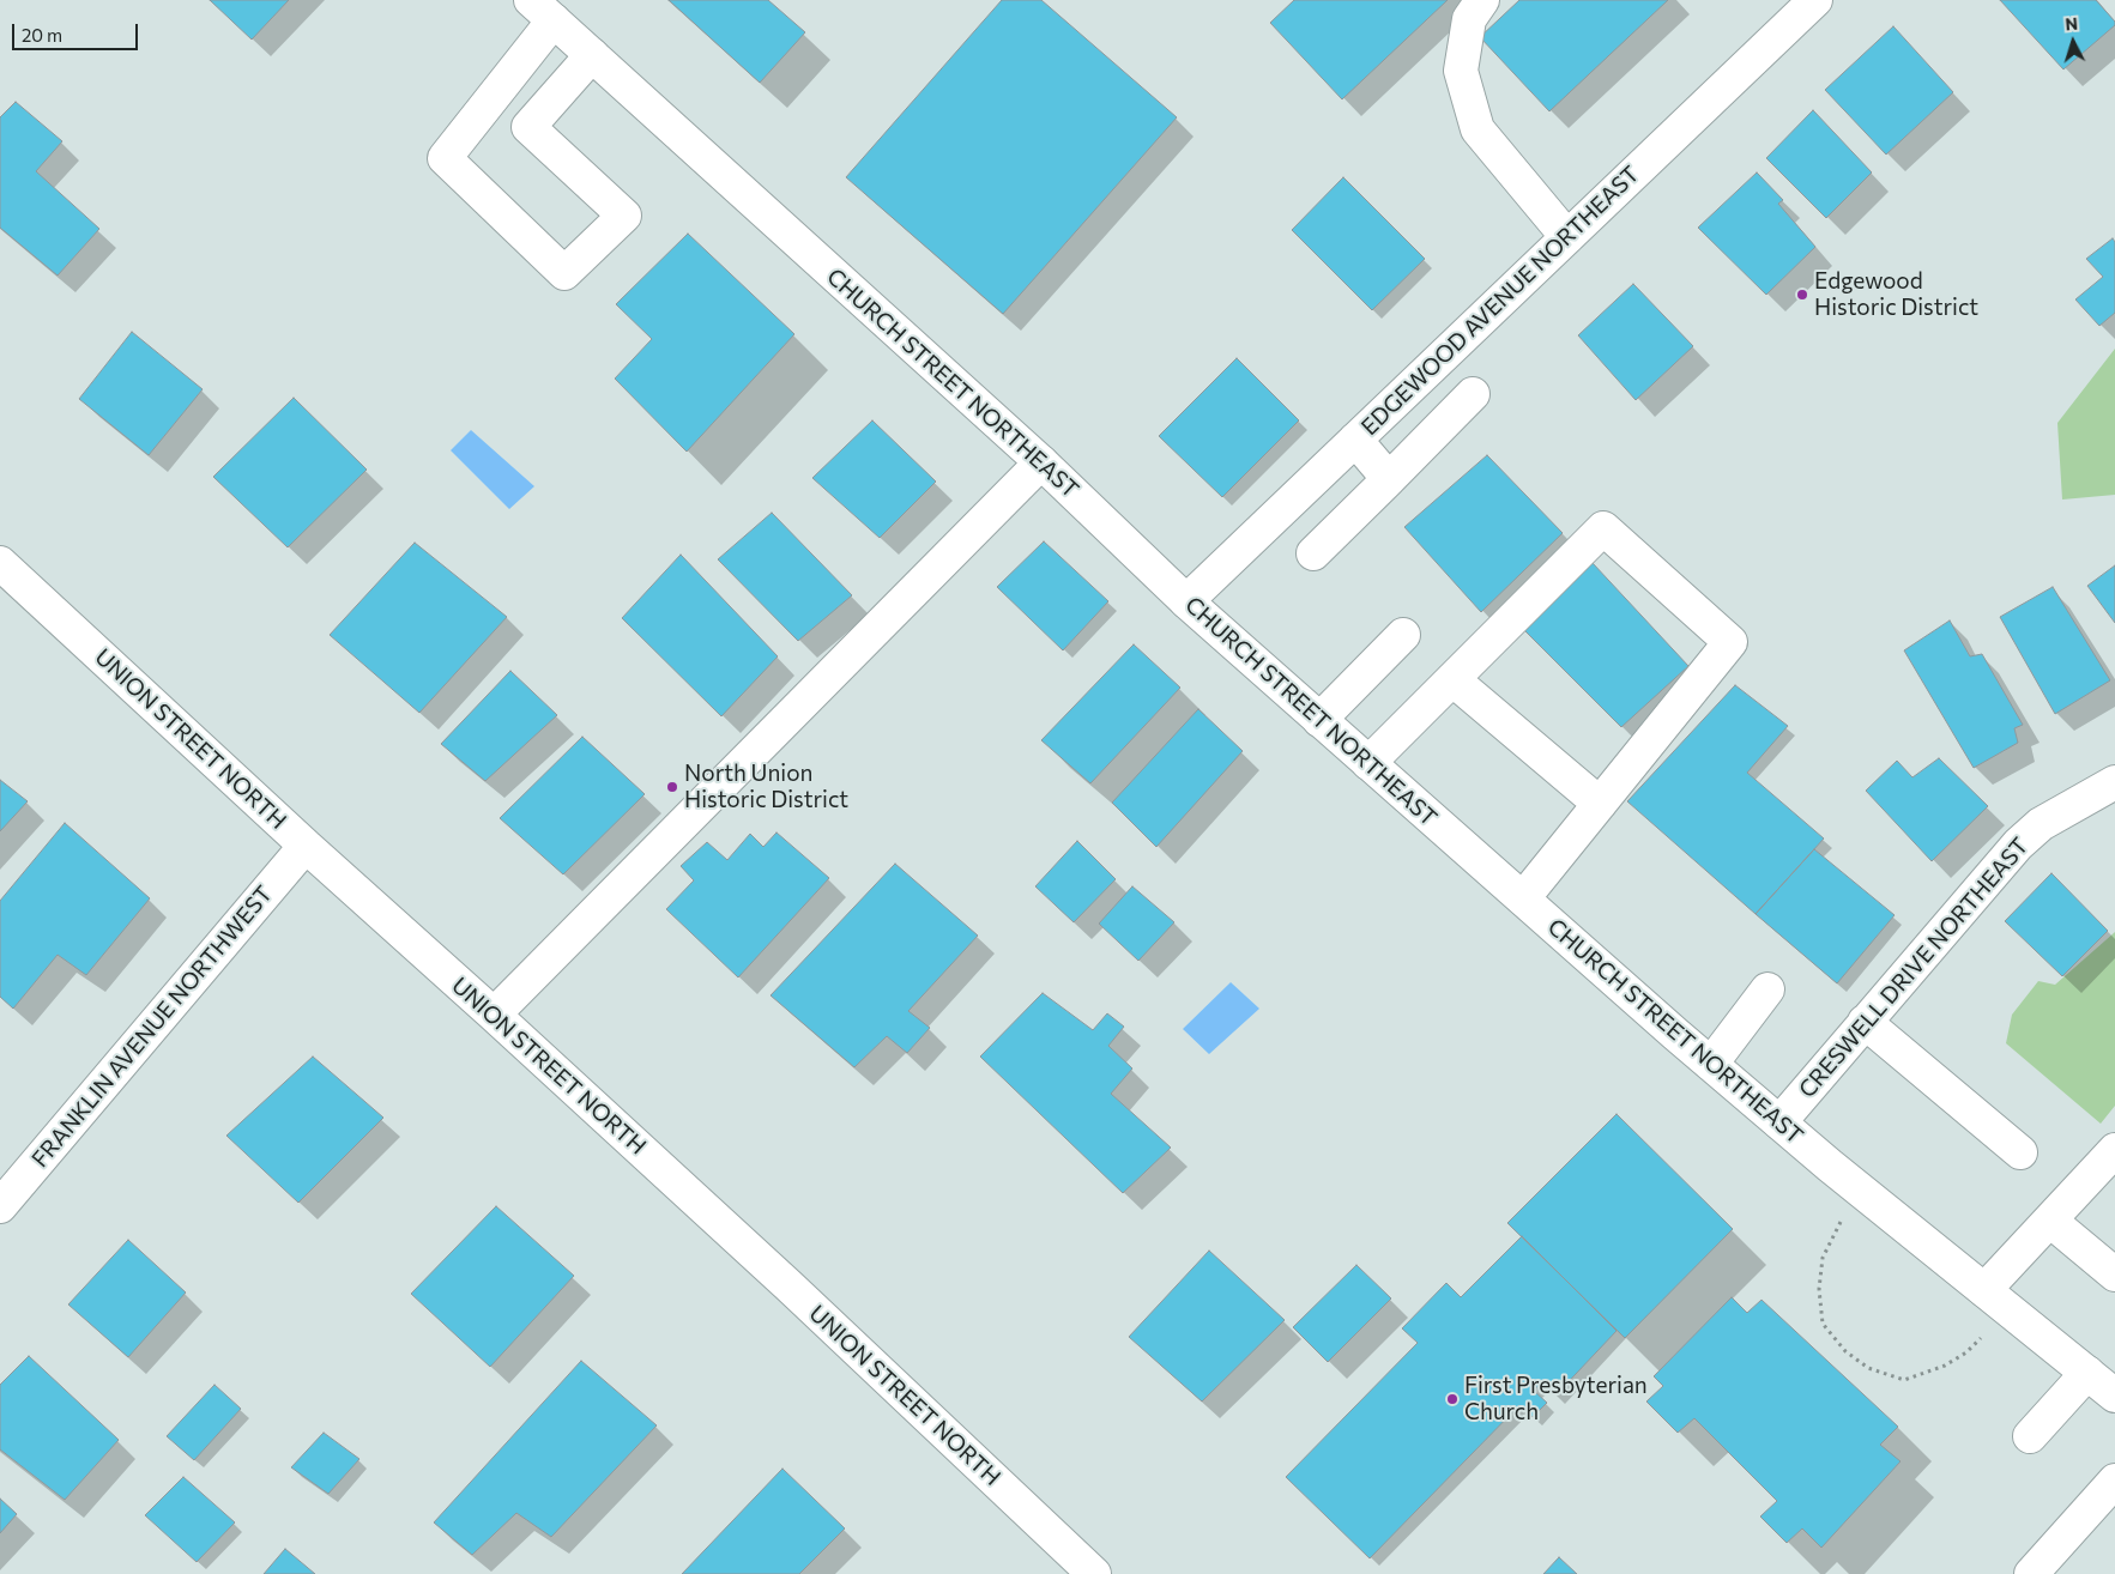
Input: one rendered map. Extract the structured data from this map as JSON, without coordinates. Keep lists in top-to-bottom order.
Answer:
{
  "streets": {
    "street": [
      "EDGEWOOD AVENUE NORTHEAST",
      "CHURCH STREET NORTHEAST",
      "UNION STREET NORTH",
      "CRESWELL DRIVE NORTHEAST",
      "FRANKLIN AVENUE NORTHWEST"
    ]
  },
  "crossings": [
    ["EDGEWOOD AVENUE NORTHEAST", "CHURCH STREET NORTHEAST"],
    ["CHURCH STREET NORTHEAST", "CRESWELL DRIVE NORTHEAST"],
    ["UNION STREET NORTH", "FRANKLIN AVENUE NORTHWEST"]
  ],
  "places": ["Edgewood Historic District", "North Union Historic District", "First Presbyterian Church"],
  "scale_bar": "20 m",
  "north": "top"
}
